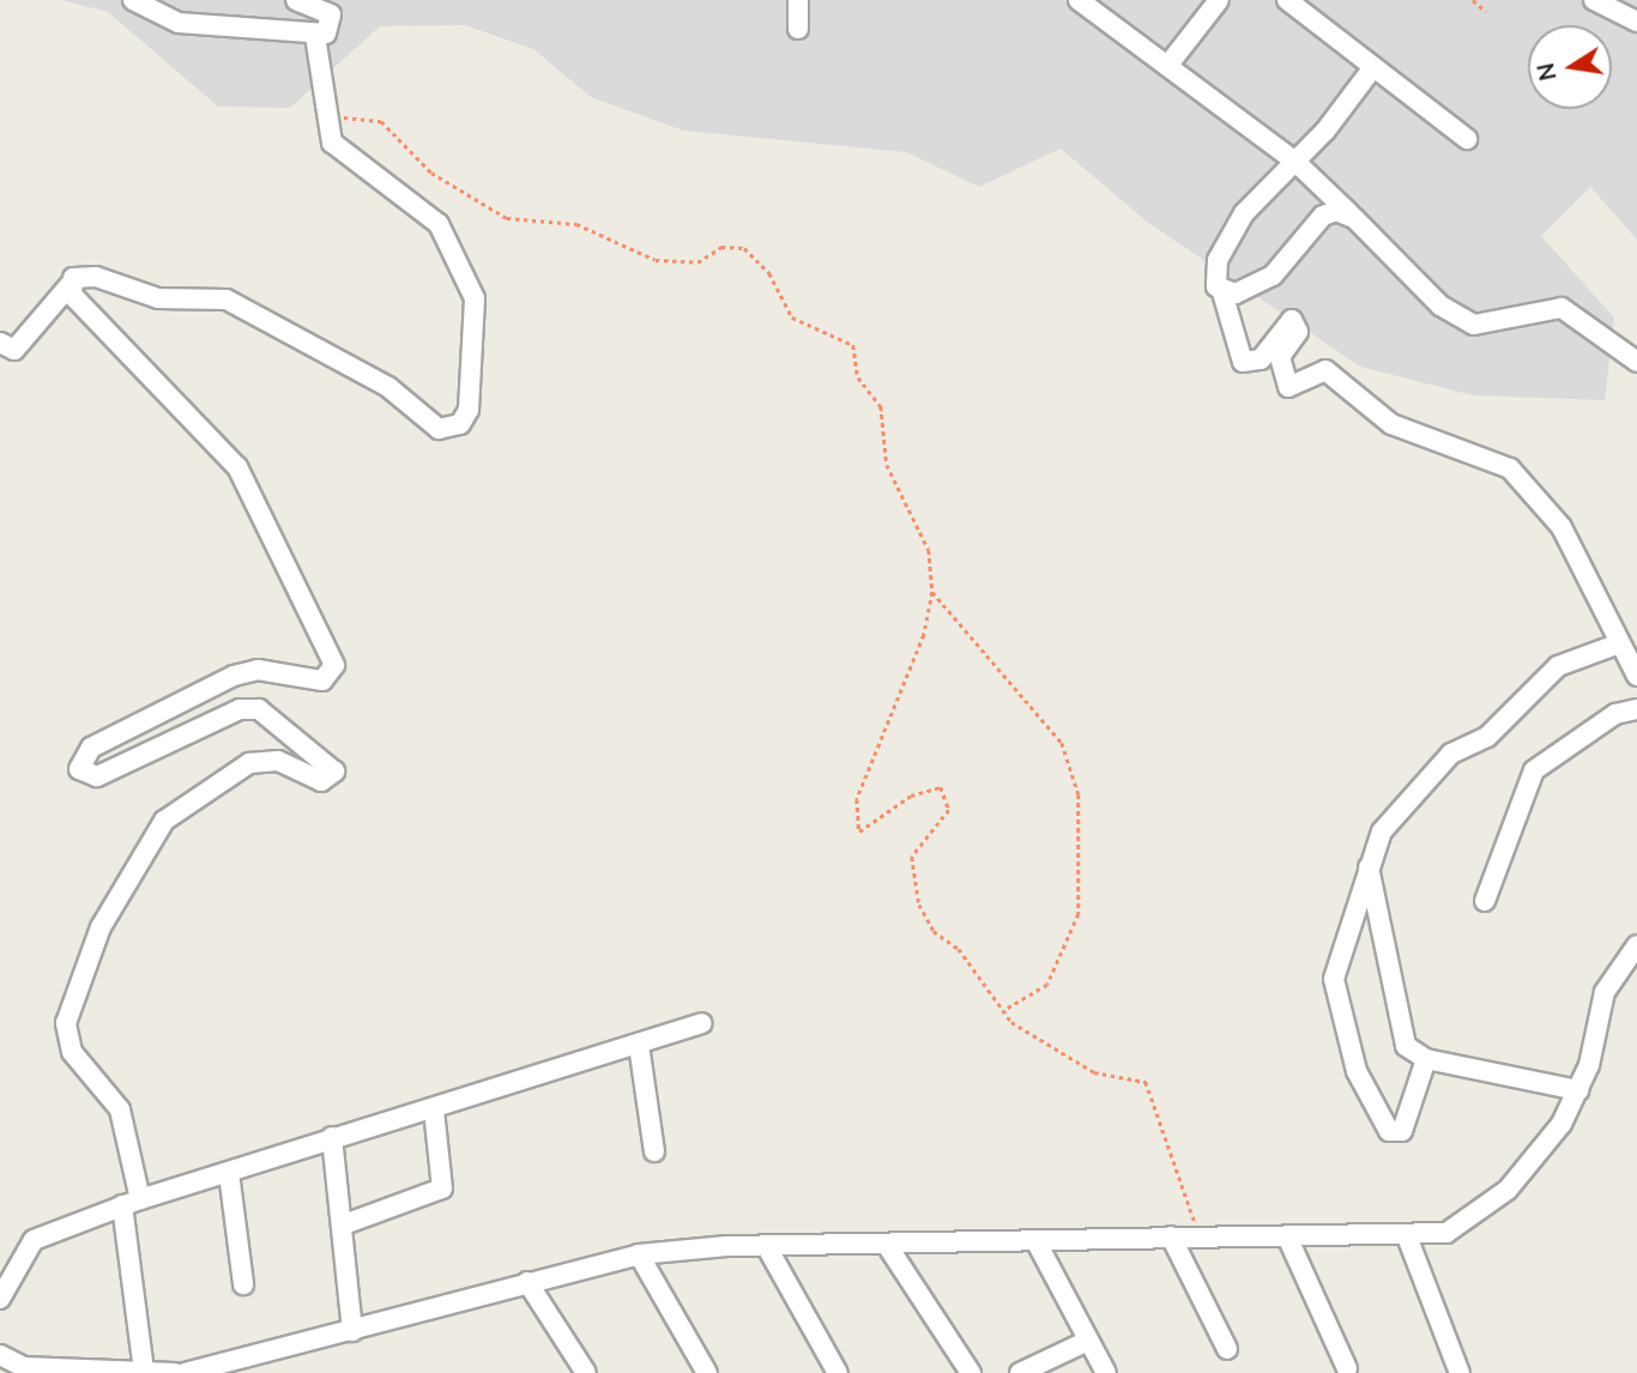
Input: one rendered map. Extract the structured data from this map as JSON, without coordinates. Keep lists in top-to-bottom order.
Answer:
{
  "north": "left"
}
